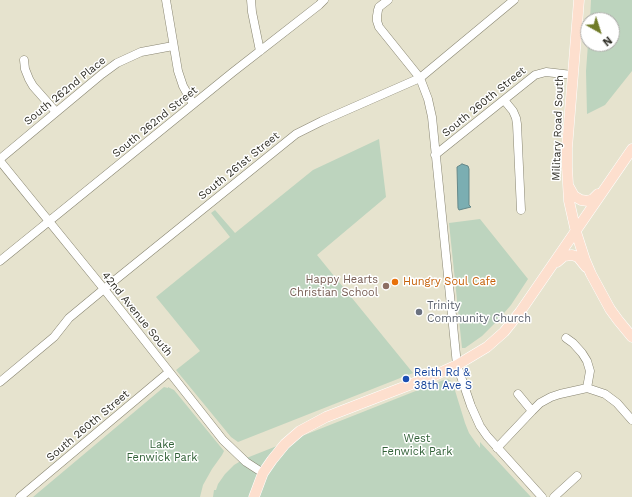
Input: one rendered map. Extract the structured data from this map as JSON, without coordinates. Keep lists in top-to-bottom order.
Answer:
{
  "streets": {
    "main road": ["Military Road South"],
    "street": [
      "South 262nd Place",
      "South 260th Street",
      "South 262nd Street",
      "South 261st Street",
      "42nd Avenue South"
    ]
  },
  "crossings": [
    ["South 262nd Place", "42nd Avenue South"],
    ["South 260th Street", "Military Road South"],
    ["South 260th Street", "42nd Avenue South"],
    ["South 262nd Street", "42nd Avenue South"],
    ["South 261st Street", "42nd Avenue South"]
  ],
  "parks": ["West Fenwick Park", "Lake Fenwick Park"],
  "places": [
    "Hungry Soul Cafe",
    "Happy Hearts Christian School",
    "Trinity Community Church",
    "Reith Rd & 38th Ave S"
  ],
  "north": "bottom right"
}
